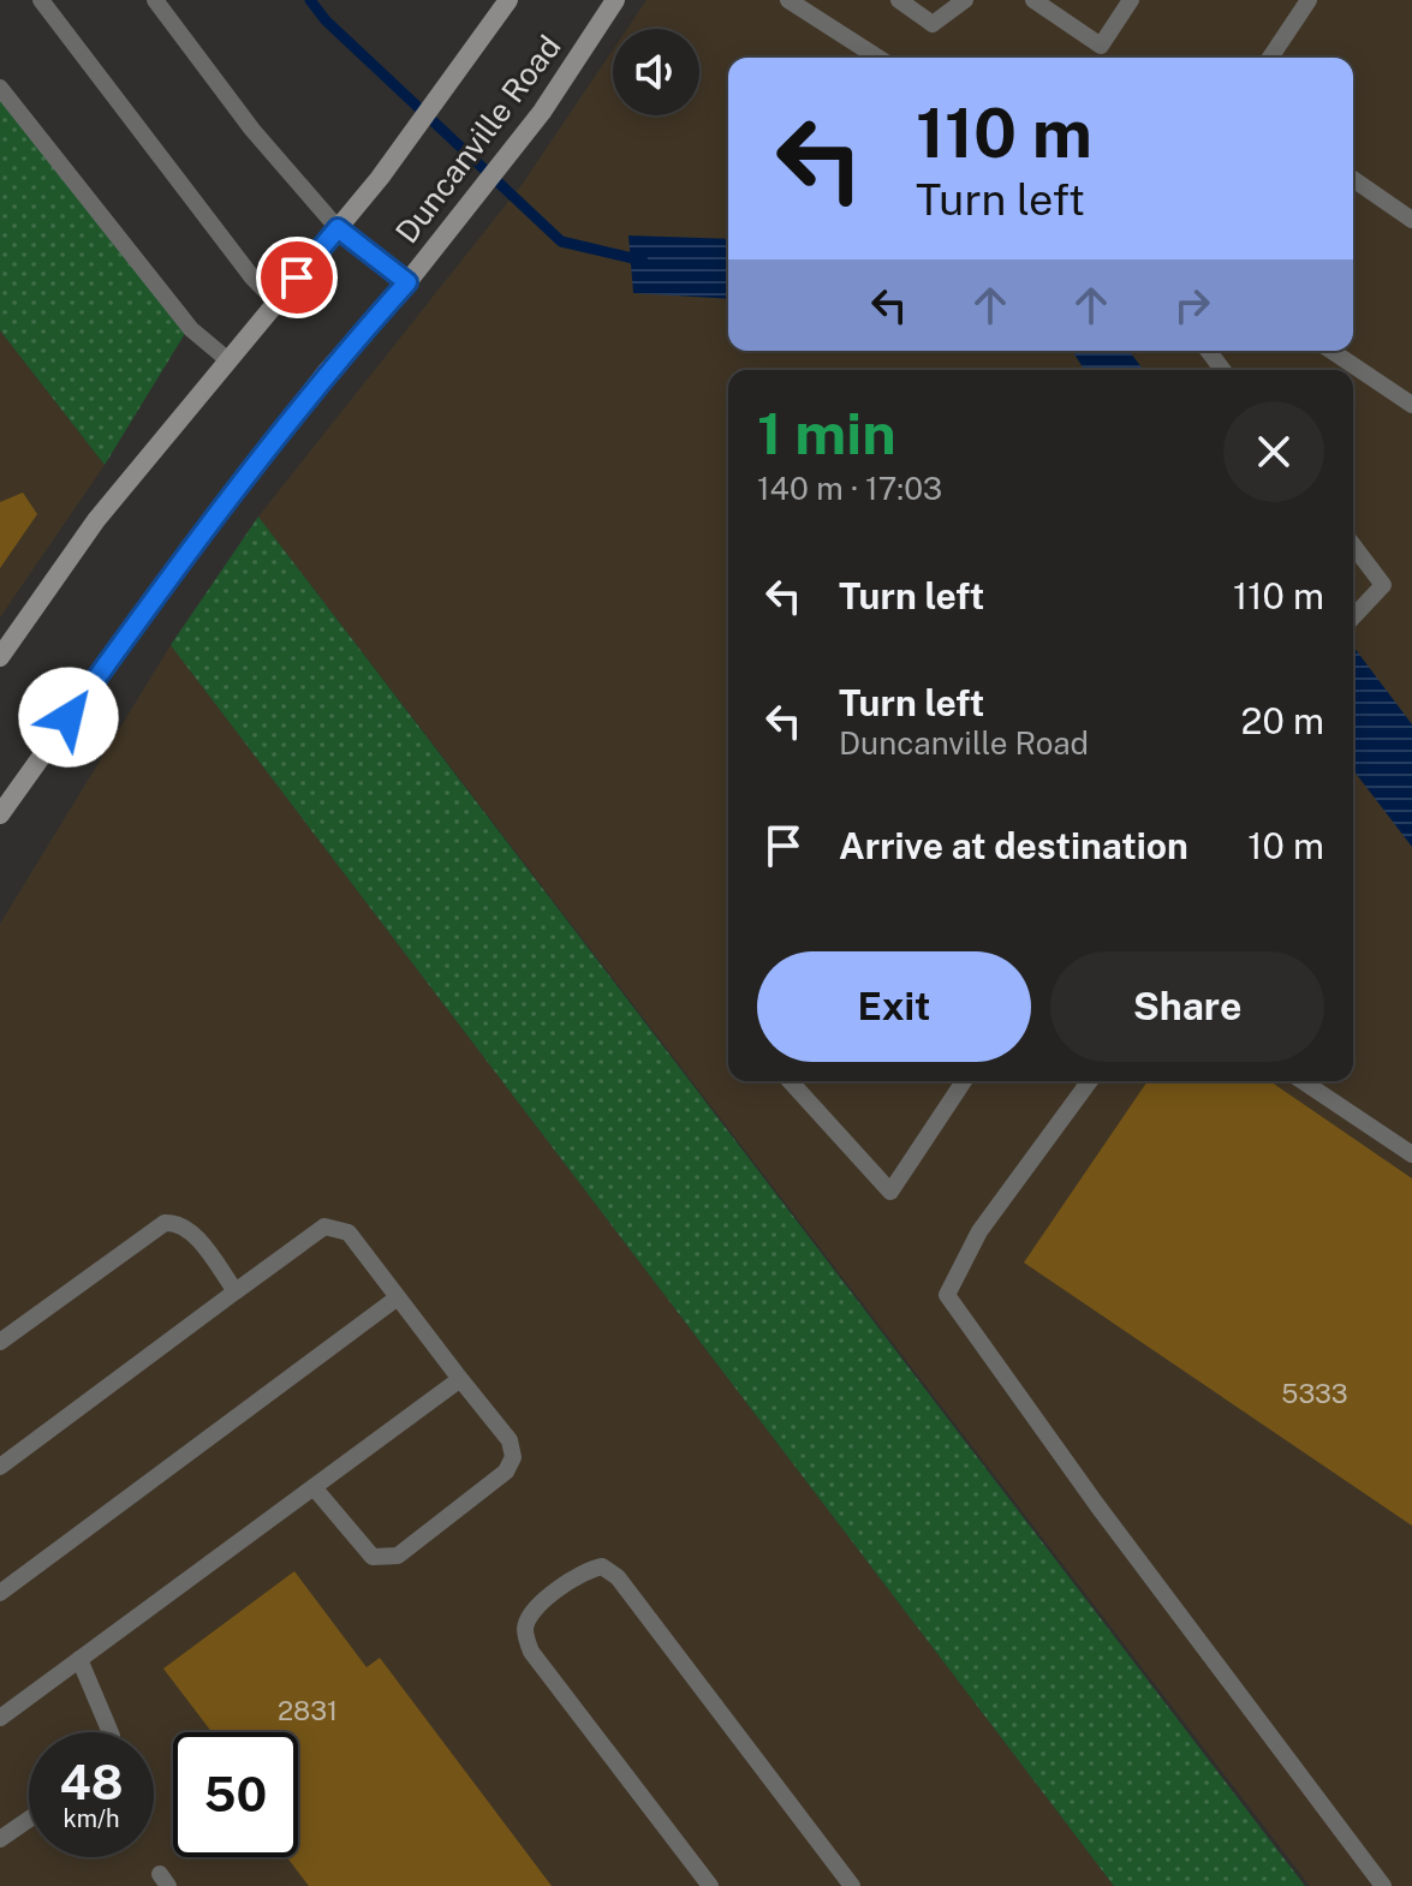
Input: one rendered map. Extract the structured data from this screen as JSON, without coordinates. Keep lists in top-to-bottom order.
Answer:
{
  "streets": {
    "main road": ["Duncanville Road"]
  },
  "house_numbers": ["5333", "2831"],
  "page": {
    "turn": ["110 m", "Turn left"],
    "heading": ["1 min", "140 m · 17:03"],
    "list": [
      {
        "name": "Turn left",
        "value": "110 m"
      },
      {
        "name": "Turn left",
        "note": "Duncanville Road",
        "value": "20 m"
      },
      {
        "name": "Arrive at destination",
        "value": "10 m"
      }
    ],
    "buttons": ["Exit", "Share"],
    "speed": "48 km/h",
    "limit": "50"
  }
}
